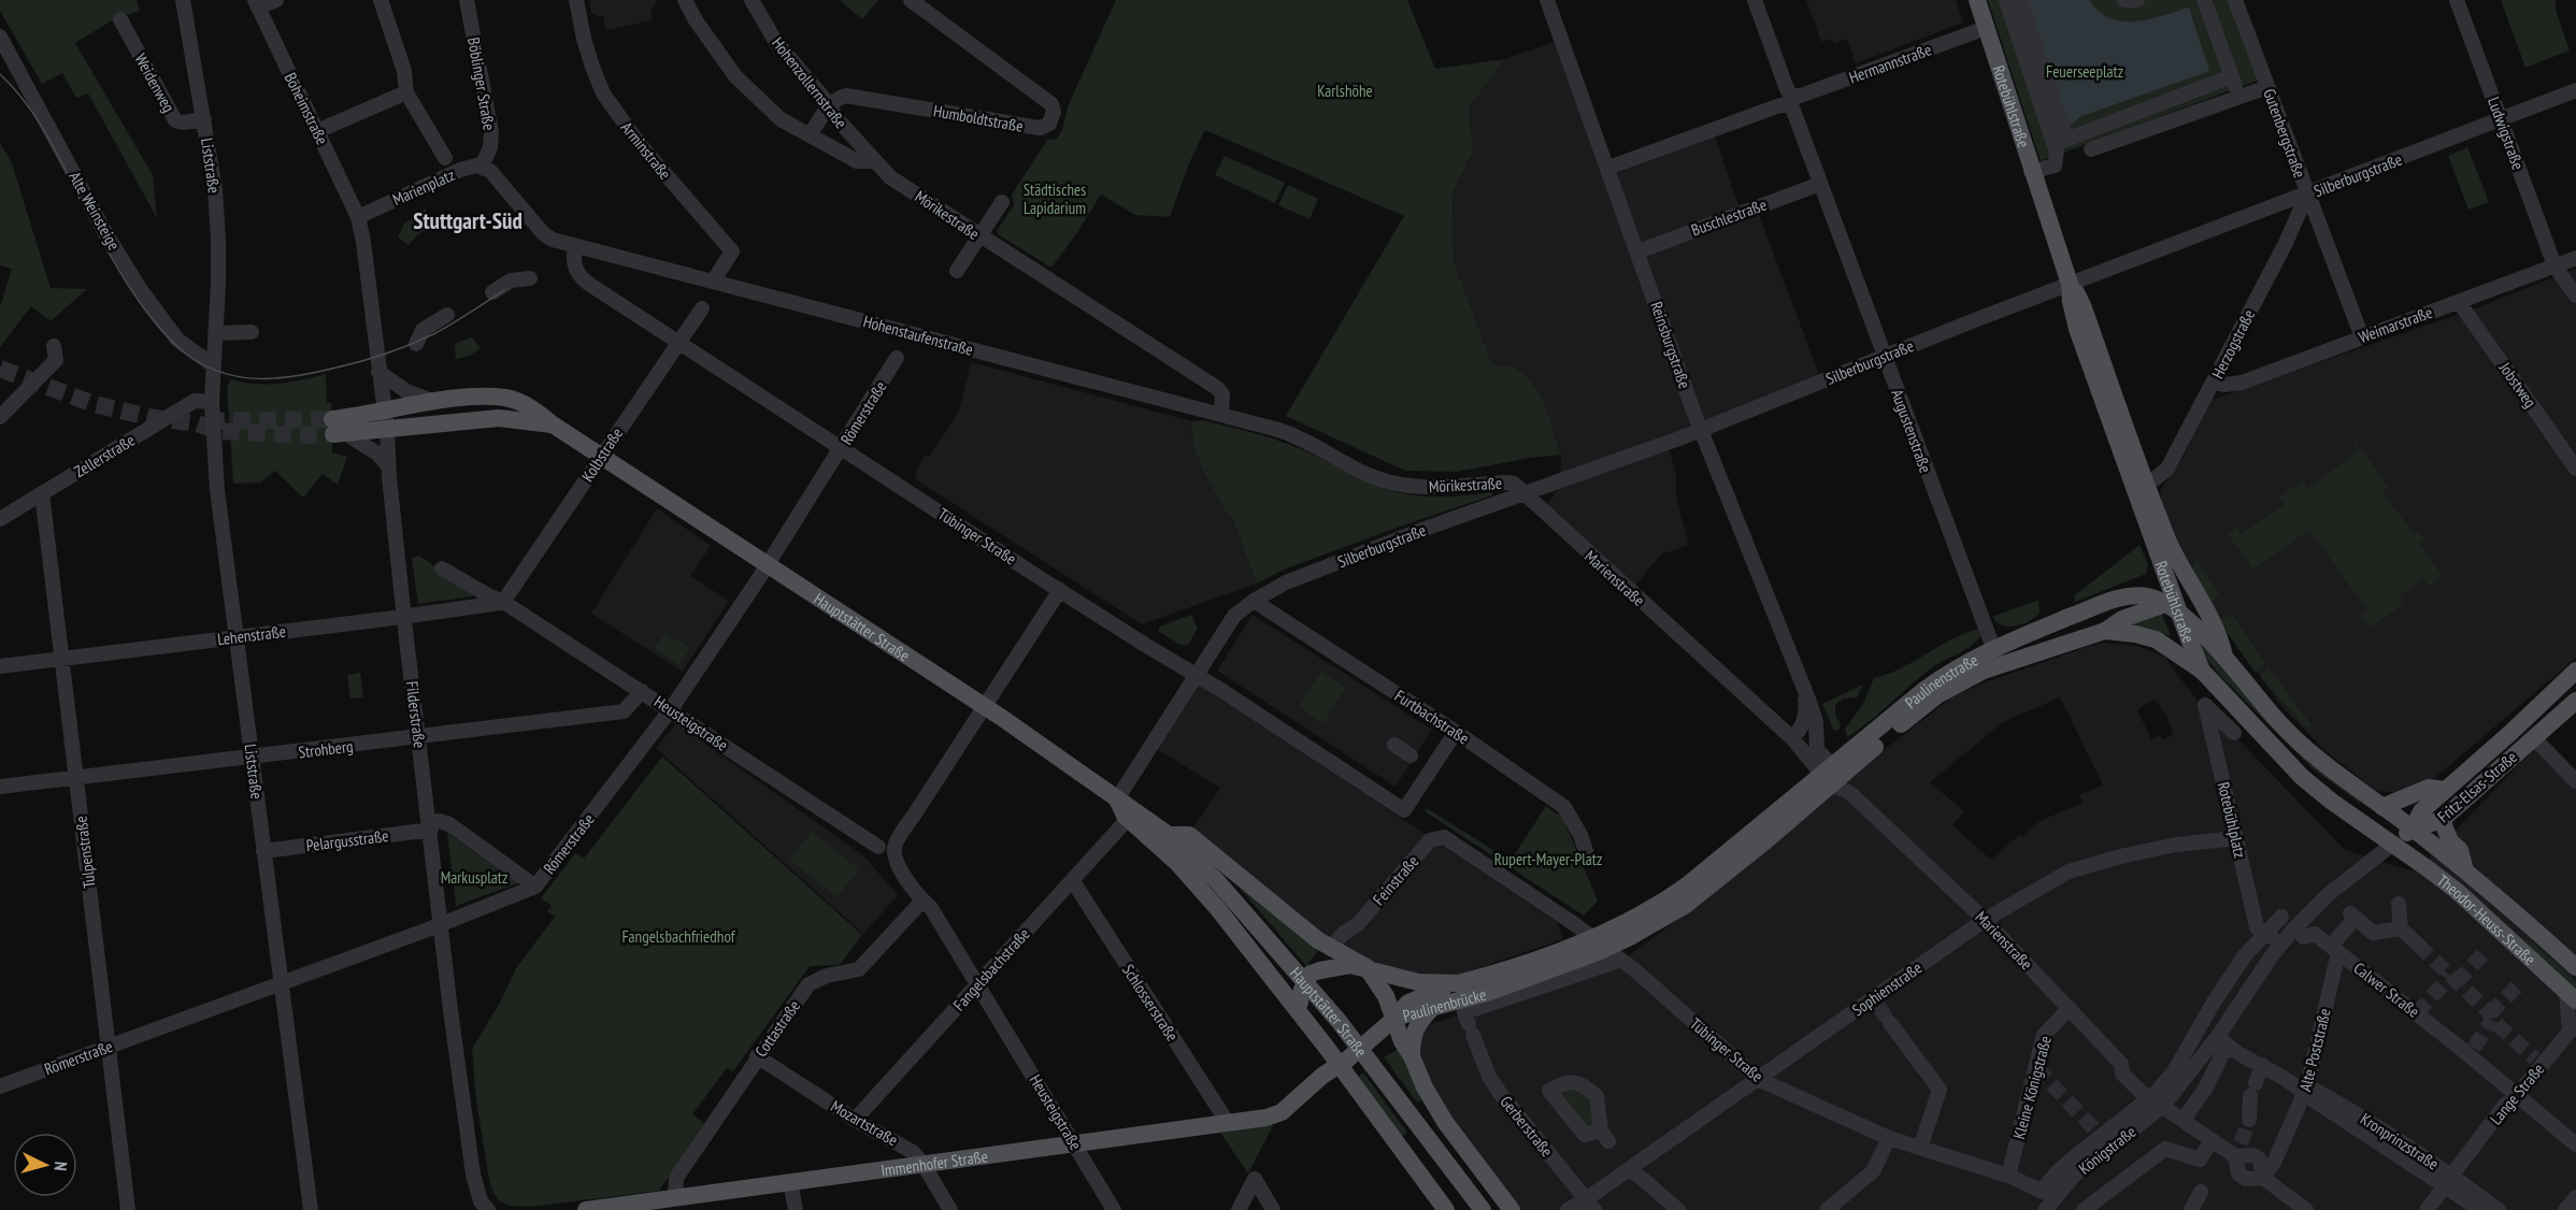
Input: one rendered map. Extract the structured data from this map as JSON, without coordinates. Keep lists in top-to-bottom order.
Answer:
{
  "streets": {
    "main road": [
      "Rotebühlstraße",
      "Hauptstätter Straße",
      "Paulinenstraße",
      "Fritz-Elsas-Straße",
      "Theodor-Heuss-Straße",
      "Paulinenbrücke",
      "Immenhofer Straße"
    ],
    "street": [
      "Hermannstraße",
      "Weidenweg",
      "Hohenzollernstraße",
      "Böblinger Straße",
      "Böheimstraße",
      "Humboldtstraße",
      "Gutenbergstraße",
      "Ludwigstraße",
      "Arminstraße",
      "Liststraße",
      "Silberburgstraße",
      "Marienplatz",
      "Alte Weinsteige",
      "Mörikestraße",
      "Buschlestraße",
      "Weimarstraße",
      "Hohenstaufenstraße",
      "Herzogstraße",
      "Reinsburgstraße",
      "Jobstweg",
      "Römerstraße",
      "Augustenstraße",
      "Kolbstraße",
      "Zellerstraße",
      "Tübinger Straße",
      "Marienstraße",
      "Lehenstraße",
      "Filderstraße",
      "Furtbachstraße",
      "Heusteigstraße",
      "Strohberg",
      "Rotebühlplatz",
      "Pelargusstraße",
      "Tulpenstraße",
      "Feinstraße",
      "Fangelsbachstraße",
      "Sophienstraße",
      "Calwer Straße",
      "Schlosserstraße",
      "Cottastraße",
      "Alte Poststraße",
      "Kleine Königstraße",
      "Lange Straße",
      "Mozartstraße",
      "Gerberstraße",
      "Kronprinzstraße",
      "Königstraße"
    ]
  },
  "crossings": [
    ["Hermannstraße", "Rotebühlstraße"],
    ["Hermannstraße", "Reinsburgstraße"],
    ["Hermannstraße", "Augustenstraße"],
    ["Weidenweg", "Liststraße"],
    ["Hohenzollernstraße", "Humboldtstraße"],
    ["Hohenzollernstraße", "Mörikestraße"],
    ["Böblinger Straße", "Marienplatz"],
    ["Rotebühlstraße", "Silberburgstraße"],
    ["Rotebühlstraße", "Herzogstraße"],
    ["Rotebühlstraße", "Paulinenstraße"],
    ["Rotebühlstraße", "Fritz-Elsas-Straße"],
    ["Rotebühlstraße", "Theodor-Heuss-Straße"],
    ["Böheimstraße", "Marienplatz"],
    ["Böheimstraße", "Filderstraße"],
    ["Gutenbergstraße", "Silberburgstraße"],
    ["Gutenbergstraße", "Weimarstraße"],
    ["Gutenbergstraße", "Herzogstraße"],
    ["Ludwigstraße", "Silberburgstraße"],
    ["Ludwigstraße", "Weimarstraße"],
    ["Arminstraße", "Hohenstaufenstraße"],
    ["Liststraße", "Alte Weinsteige"],
    ["Liststraße", "Römerstraße"],
    ["Liststraße", "Zellerstraße"],
    ["Liststraße", "Lehenstraße"],
    ["Liststraße", "Strohberg"],
    ["Liststraße", "Pelargusstraße"],
    ["Silberburgstraße", "Mörikestraße"],
    ["Silberburgstraße", "Herzogstraße"],
    ["Silberburgstraße", "Reinsburgstraße"],
    ["Silberburgstraße", "Augustenstraße"],
    ["Silberburgstraße", "Tübinger Straße"],
    ["Silberburgstraße", "Marienstraße"],
    ["Silberburgstraße", "Furtbachstraße"],
    ["Marienplatz", "Filderstraße"],
    ["Mörikestraße", "Hohenstaufenstraße"],
    ["Mörikestraße", "Marienstraße"],
    ["Buschlestraße", "Reinsburgstraße"],
    ["Buschlestraße", "Augustenstraße"],
    ["Weimarstraße", "Herzogstraße"],
    ["Weimarstraße", "Jobstweg"],
    ["Hohenstaufenstraße", "Tübinger Straße"],
    ["Reinsburgstraße", "Marienstraße"],
    ["Römerstraße", "Tübinger Straße"],
    ["Römerstraße", "Hauptstätter Straße"],
    ["Römerstraße", "Filderstraße"],
    ["Römerstraße", "Heusteigstraße"],
    ["Römerstraße", "Tulpenstraße"],
    ["Augustenstraße", "Paulinenstraße"],
    ["Kolbstraße", "Tübinger Straße"],
    ["Kolbstraße", "Hauptstätter Straße"],
    ["Kolbstraße", "Lehenstraße"],
    ["Kolbstraße", "Heusteigstraße"],
    ["Zellerstraße", "Tulpenstraße"],
    ["Tübinger Straße", "Furtbachstraße"],
    ["Tübinger Straße", "Feinstraße"],
    ["Tübinger Straße", "Sophienstraße"],
    ["Tübinger Straße", "Kleine Königstraße"],
    ["Tübinger Straße", "Gerberstraße"],
    ["Tübinger Straße", "Königstraße"],
    ["Marienstraße", "Paulinenstraße"],
    ["Marienstraße", "Sophienstraße"],
    ["Marienstraße", "Kleine Königstraße"],
    ["Marienstraße", "Königstraße"],
    ["Hauptstätter Straße", "Filderstraße"],
    ["Hauptstätter Straße", "Heusteigstraße"],
    ["Hauptstätter Straße", "Feinstraße"],
    ["Hauptstätter Straße", "Paulinenbrücke"],
    ["Lehenstraße", "Filderstraße"],
    ["Lehenstraße", "Heusteigstraße"],
    ["Lehenstraße", "Tulpenstraße"],
    ["Paulinenstraße", "Paulinenbrücke"],
    ["Filderstraße", "Strohberg"],
    ["Filderstraße", "Pelargusstraße"],
    ["Heusteigstraße", "Strohberg"],
    ["Heusteigstraße", "Fangelsbachstraße"],
    ["Heusteigstraße", "Cottastraße"],
    ["Heusteigstraße", "Immenhofer Straße"],
    ["Strohberg", "Tulpenstraße"],
    ["Fritz-Elsas-Straße", "Theodor-Heuss-Straße"],
    ["Rotebühlplatz", "Sophienstraße"],
    ["Theodor-Heuss-Straße", "Lange Straße"],
    ["Fangelsbachstraße", "Schlosserstraße"],
    ["Fangelsbachstraße", "Mozartstraße"],
    ["Sophienstraße", "Gerberstraße"],
    ["Calwer Straße", "Alte Poststraße"],
    ["Calwer Straße", "Lange Straße"],
    ["Schlosserstraße", "Immenhofer Straße"],
    ["Cottastraße", "Mozartstraße"],
    ["Cottastraße", "Immenhofer Straße"],
    ["Alte Poststraße", "Kronprinzstraße"],
    ["Lange Straße", "Kronprinzstraße"],
    ["Mozartstraße", "Immenhofer Straße"],
    ["Kronprinzstraße", "Königstraße"]
  ],
  "districts": ["Stuttgart-Süd"],
  "parks": [
    "Feuerseeplatz",
    "Karlshöhe",
    "Städtisches Lapidarium",
    "Rupert-Mayer-Platz",
    "Markusplatz",
    "Fangelsbachfriedhof"
  ],
  "north": "right"
}
